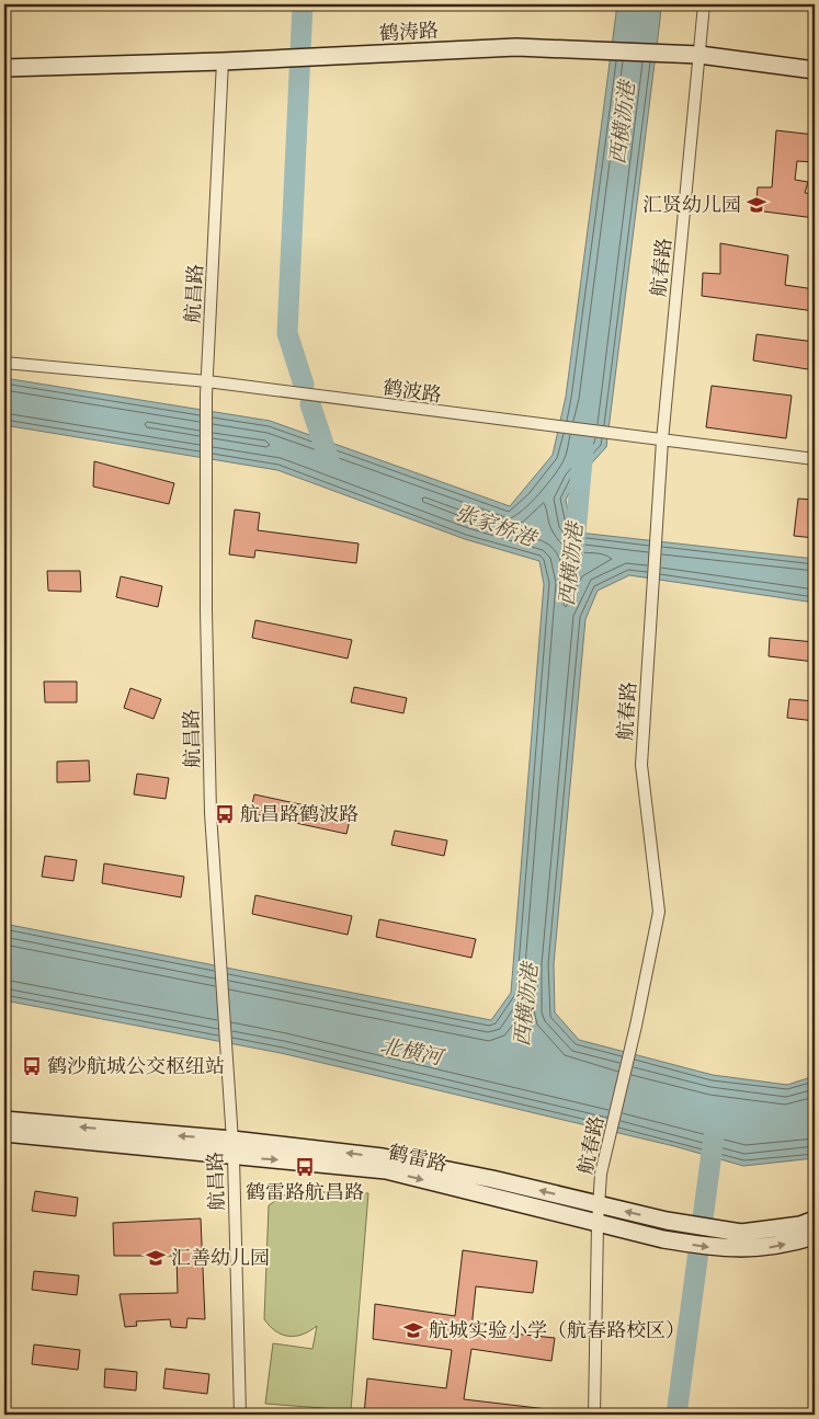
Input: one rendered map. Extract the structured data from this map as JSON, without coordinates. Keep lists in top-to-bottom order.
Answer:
{
  "streets": {
    "street": [
      "鹤涛路",
      "航春路",
      "航昌路",
      "鹤波路",
      "鹤雷路"
    ]
  },
  "crossings": [
    ["鹤涛路", "航春路"],
    ["鹤涛路", "航昌路"],
    ["航春路", "鹤波路"],
    ["航春路", "鹤雷路"],
    ["航昌路", "鹤波路"],
    ["航昌路", "鹤雷路"]
  ],
  "water": ["西横沥港", "张家桥港", "北横河"],
  "places": {
    "school or university": ["汇贤幼儿园", "汇善幼儿园", "航城实验小学（航春路校区）"],
    "bus stop": ["航昌路鹤波路", "鹤沙航城公交枢纽站", "鹤雷路航昌路"]
  }
}
